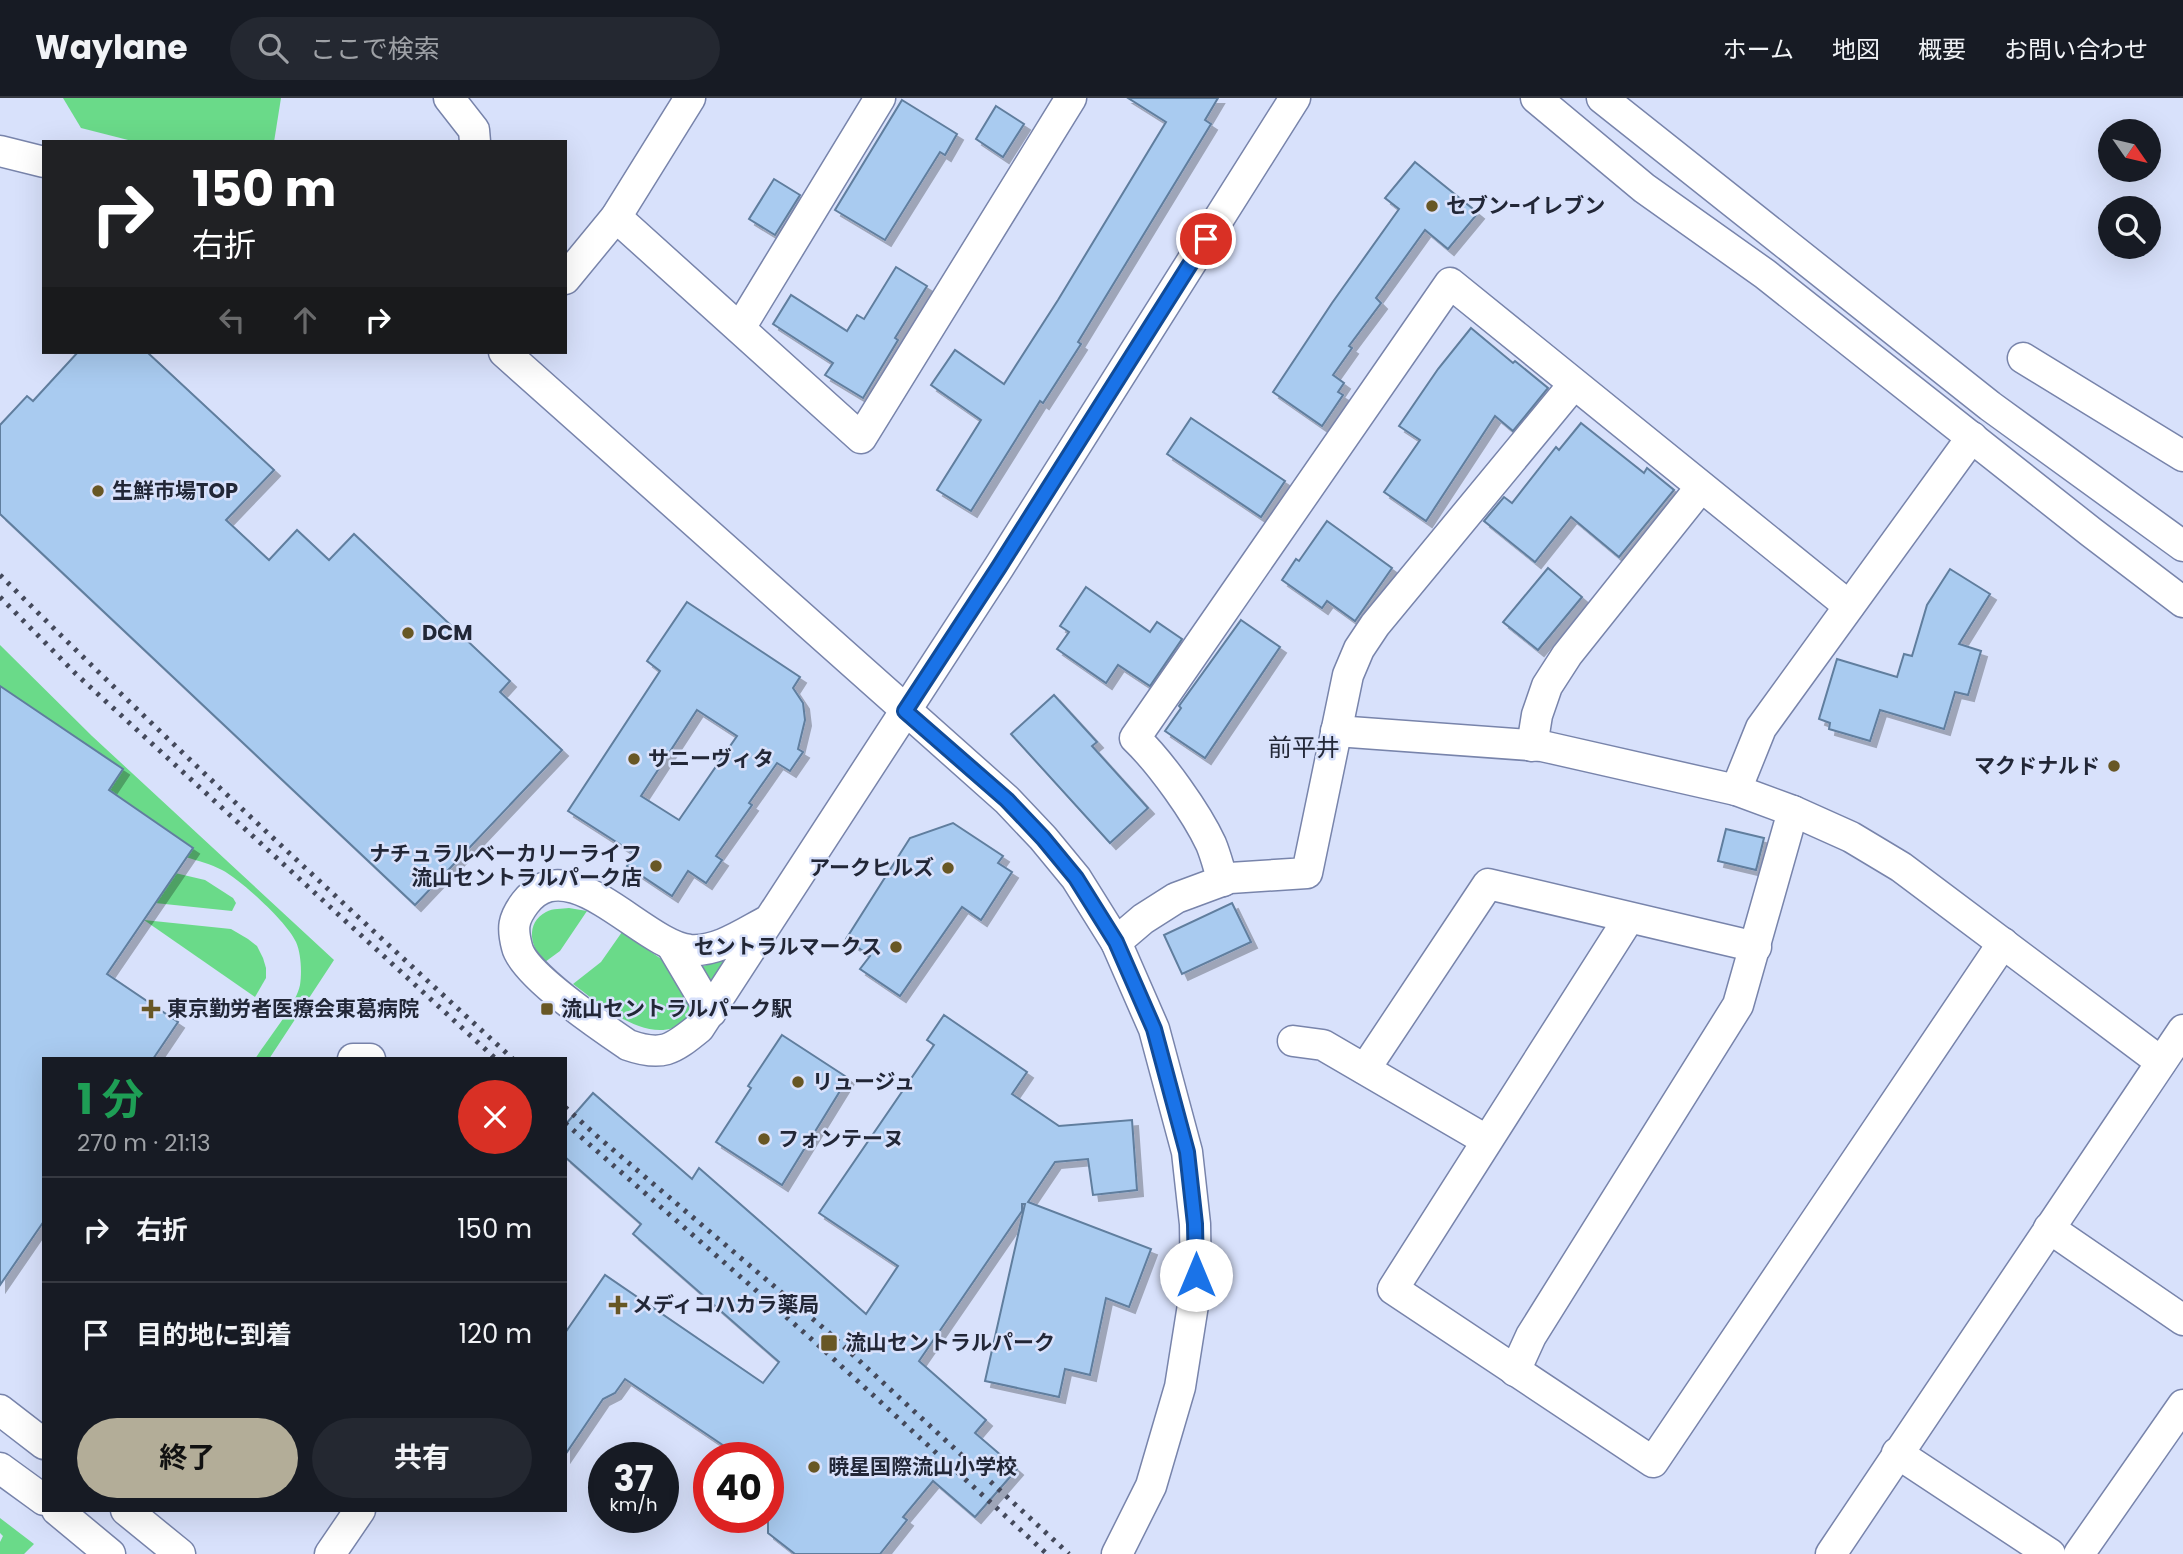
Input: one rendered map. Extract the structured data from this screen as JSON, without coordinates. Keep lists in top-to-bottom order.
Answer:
{
  "districts": ["前平井"],
  "places": {
    "other": [
      "セブン-イレブン",
      "生鮮市場TOP",
      "DCM",
      "サニーヴィタ",
      "マクドナルド",
      "ナチュラルベーカリーライフ 流山セントラルパーク店",
      "アークヒルズ",
      "セントラルマークス",
      "リュージュ",
      "フォンテーヌ",
      "暁星国際流山小学校"
    ],
    "health": ["東京勤労者医療会東葛病院", "メディコハカラ薬局"],
    "transit": ["流山セントラルパーク駅", "流山セントラルパーク"]
  },
  "north": "bottom right",
  "page": {
    "header": "Waylane",
    "search": "ここで検索",
    "nav": [
      "ホーム",
      "地図",
      "概要",
      "お問い合わせ"
    ],
    "turn": ["150 m", "右折"],
    "heading": ["1 分", "270 m · 21:13"],
    "list": [
      {
        "name": "右折",
        "value": "150 m"
      },
      {
        "name": "目的地に到着",
        "value": "120 m"
      }
    ],
    "buttons": ["終了", "共有"],
    "speed": "37 km/h",
    "limit": "40"
  }
}
